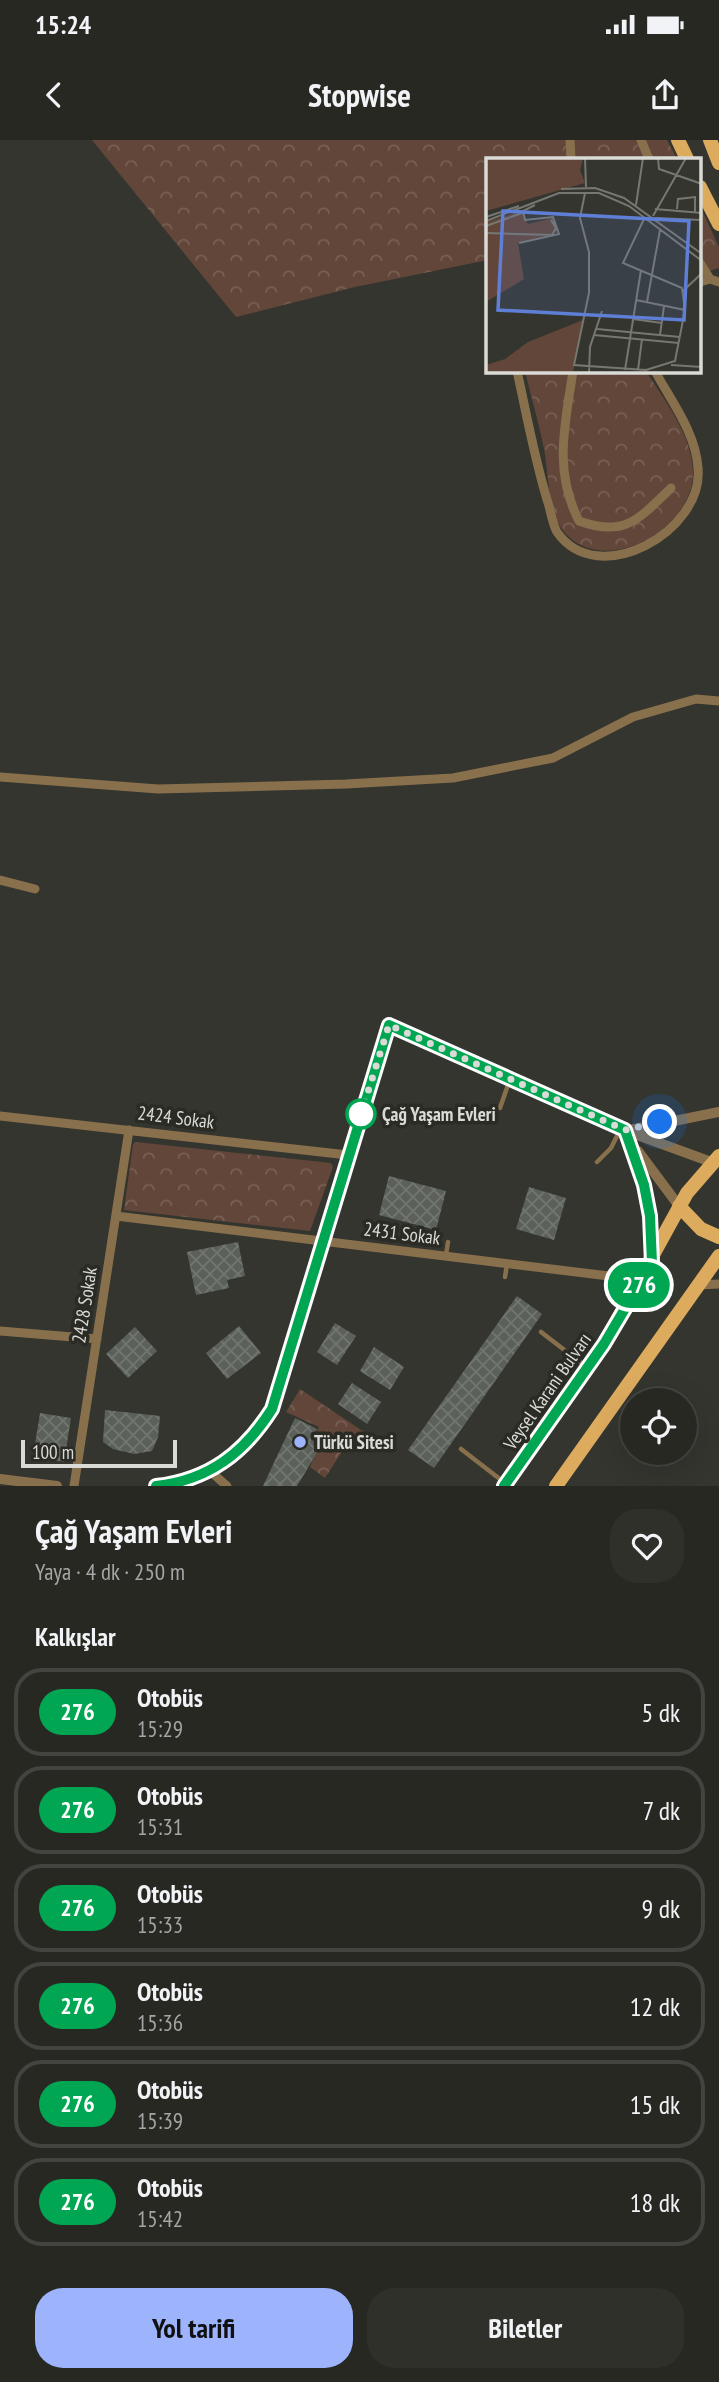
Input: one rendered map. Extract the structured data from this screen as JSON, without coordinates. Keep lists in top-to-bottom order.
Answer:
{
  "streets": {
    "main road": ["Veysel Karani Bulvarı"],
    "street": ["2424 Sokak", "2431 Sokak", "2428 Sokak"]
  },
  "crossings": [
    ["2424 Sokak", "2428 Sokak"],
    ["2431 Sokak", "2428 Sokak"],
    ["2431 Sokak", "Veysel Karani Bulvarı"]
  ],
  "places": ["Çağ Yaşam Evleri", "Türkü Sitesi"],
  "lines": ["bus line 276"],
  "scale_bar": "100 m",
  "page": {
    "status": "15:24",
    "header": "Stopwise",
    "on_map": "276",
    "scale": "100 m",
    "heading": [
      ["Çağ Yaşam Evleri", "Yaya · 4 dk · 250 m"],
      "Kalkışlar"
    ],
    "list": [
      {
        "mark": "276",
        "name": "Otobüs",
        "note": "15:29",
        "value": "5 dk"
      },
      {
        "mark": "276",
        "name": "Otobüs",
        "note": "15:31",
        "value": "7 dk"
      },
      {
        "mark": "276",
        "name": "Otobüs",
        "note": "15:33",
        "value": "9 dk"
      },
      {
        "mark": "276",
        "name": "Otobüs",
        "note": "15:36",
        "value": "12 dk"
      },
      {
        "mark": "276",
        "name": "Otobüs",
        "note": "15:39",
        "value": "15 dk"
      },
      {
        "mark": "276",
        "name": "Otobüs",
        "note": "15:42",
        "value": "18 dk"
      }
    ],
    "buttons": ["Yol tarifi", "Biletler"]
  }
}
